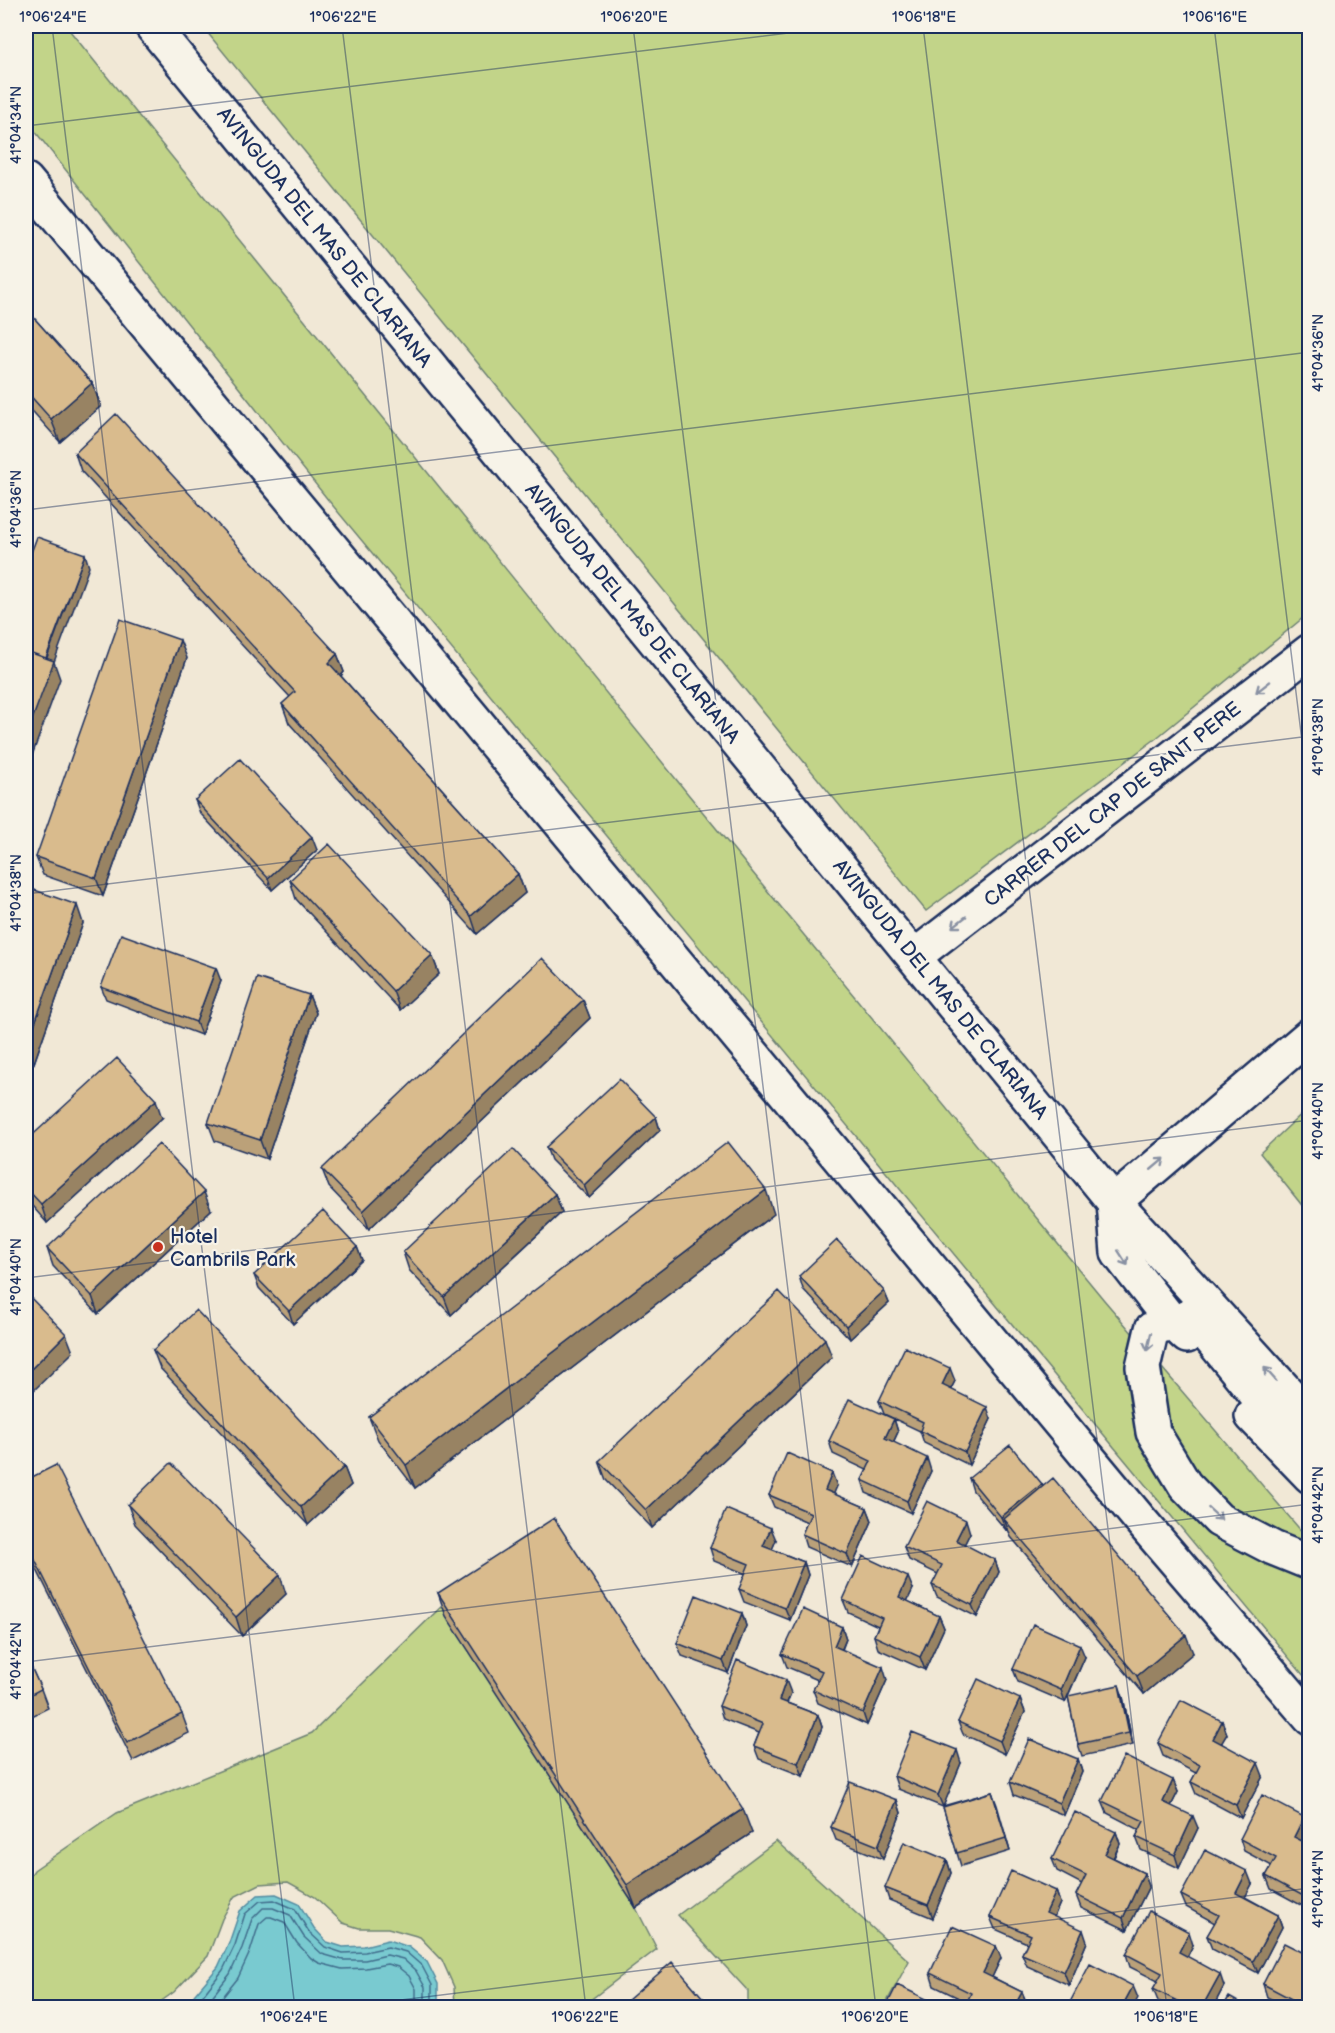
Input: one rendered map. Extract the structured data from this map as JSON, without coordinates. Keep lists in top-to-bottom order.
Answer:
{
  "streets": {
    "street": ["AVINGUDA DEL MAS DE CLARIANA", "CARRER DEL CAP DE SANT PERE"]
  },
  "crossings": [
    ["AVINGUDA DEL MAS DE CLARIANA", "CARRER DEL CAP DE SANT PERE"]
  ],
  "one_way": ["CARRER DEL CAP DE SANT PERE"],
  "places": ["Hotel Cambrils Park"],
  "coordinates": [
    "1°06'24\"E",
    "1°06'22\"E",
    "1°06'20\"E",
    "1°06'18\"E",
    "1°06'16\"E",
    "41°04'34\"N",
    "41°04'36\"N",
    "41°04'38\"N",
    "41°04'40\"N",
    "41°04'42\"N",
    "41°04'44\"N"
  ]
}
